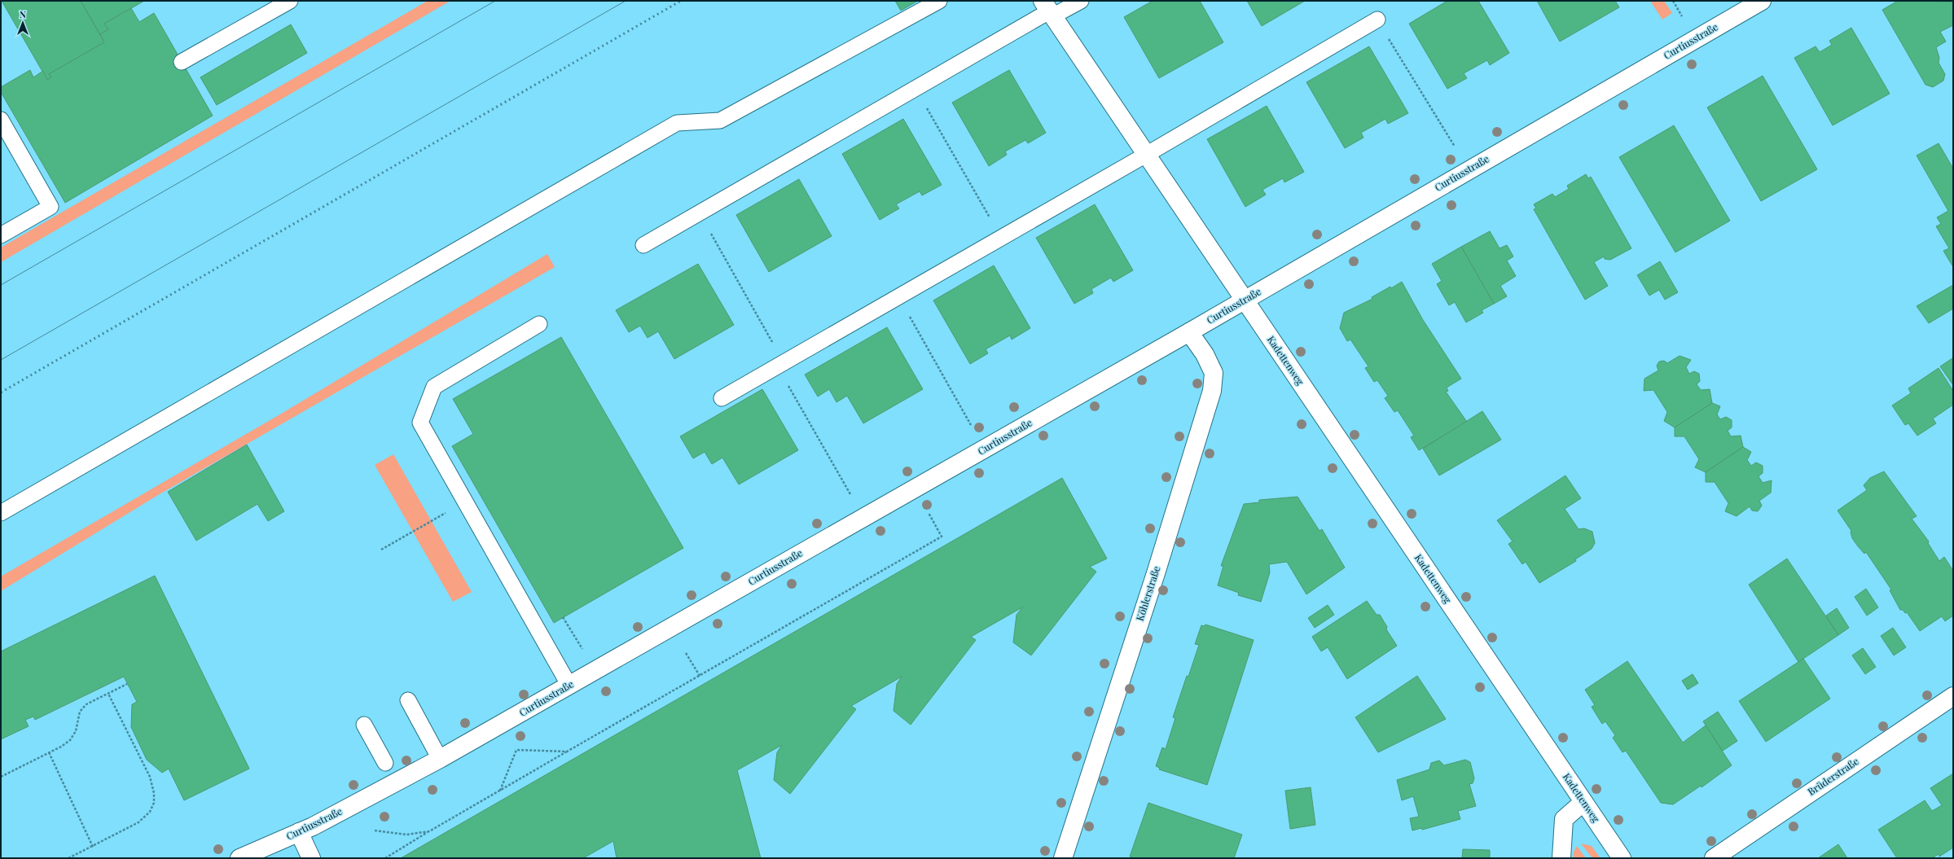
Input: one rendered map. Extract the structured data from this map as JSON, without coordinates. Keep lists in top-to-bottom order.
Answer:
{
  "streets": {
    "street": [
      "Curtiusstraße",
      "Kadettenweg",
      "Köhlerstraße",
      "Brüderstraße"
    ]
  },
  "crossings": [
    ["Curtiusstraße", "Kadettenweg"],
    ["Curtiusstraße", "Köhlerstraße"]
  ],
  "north": "top"
}
